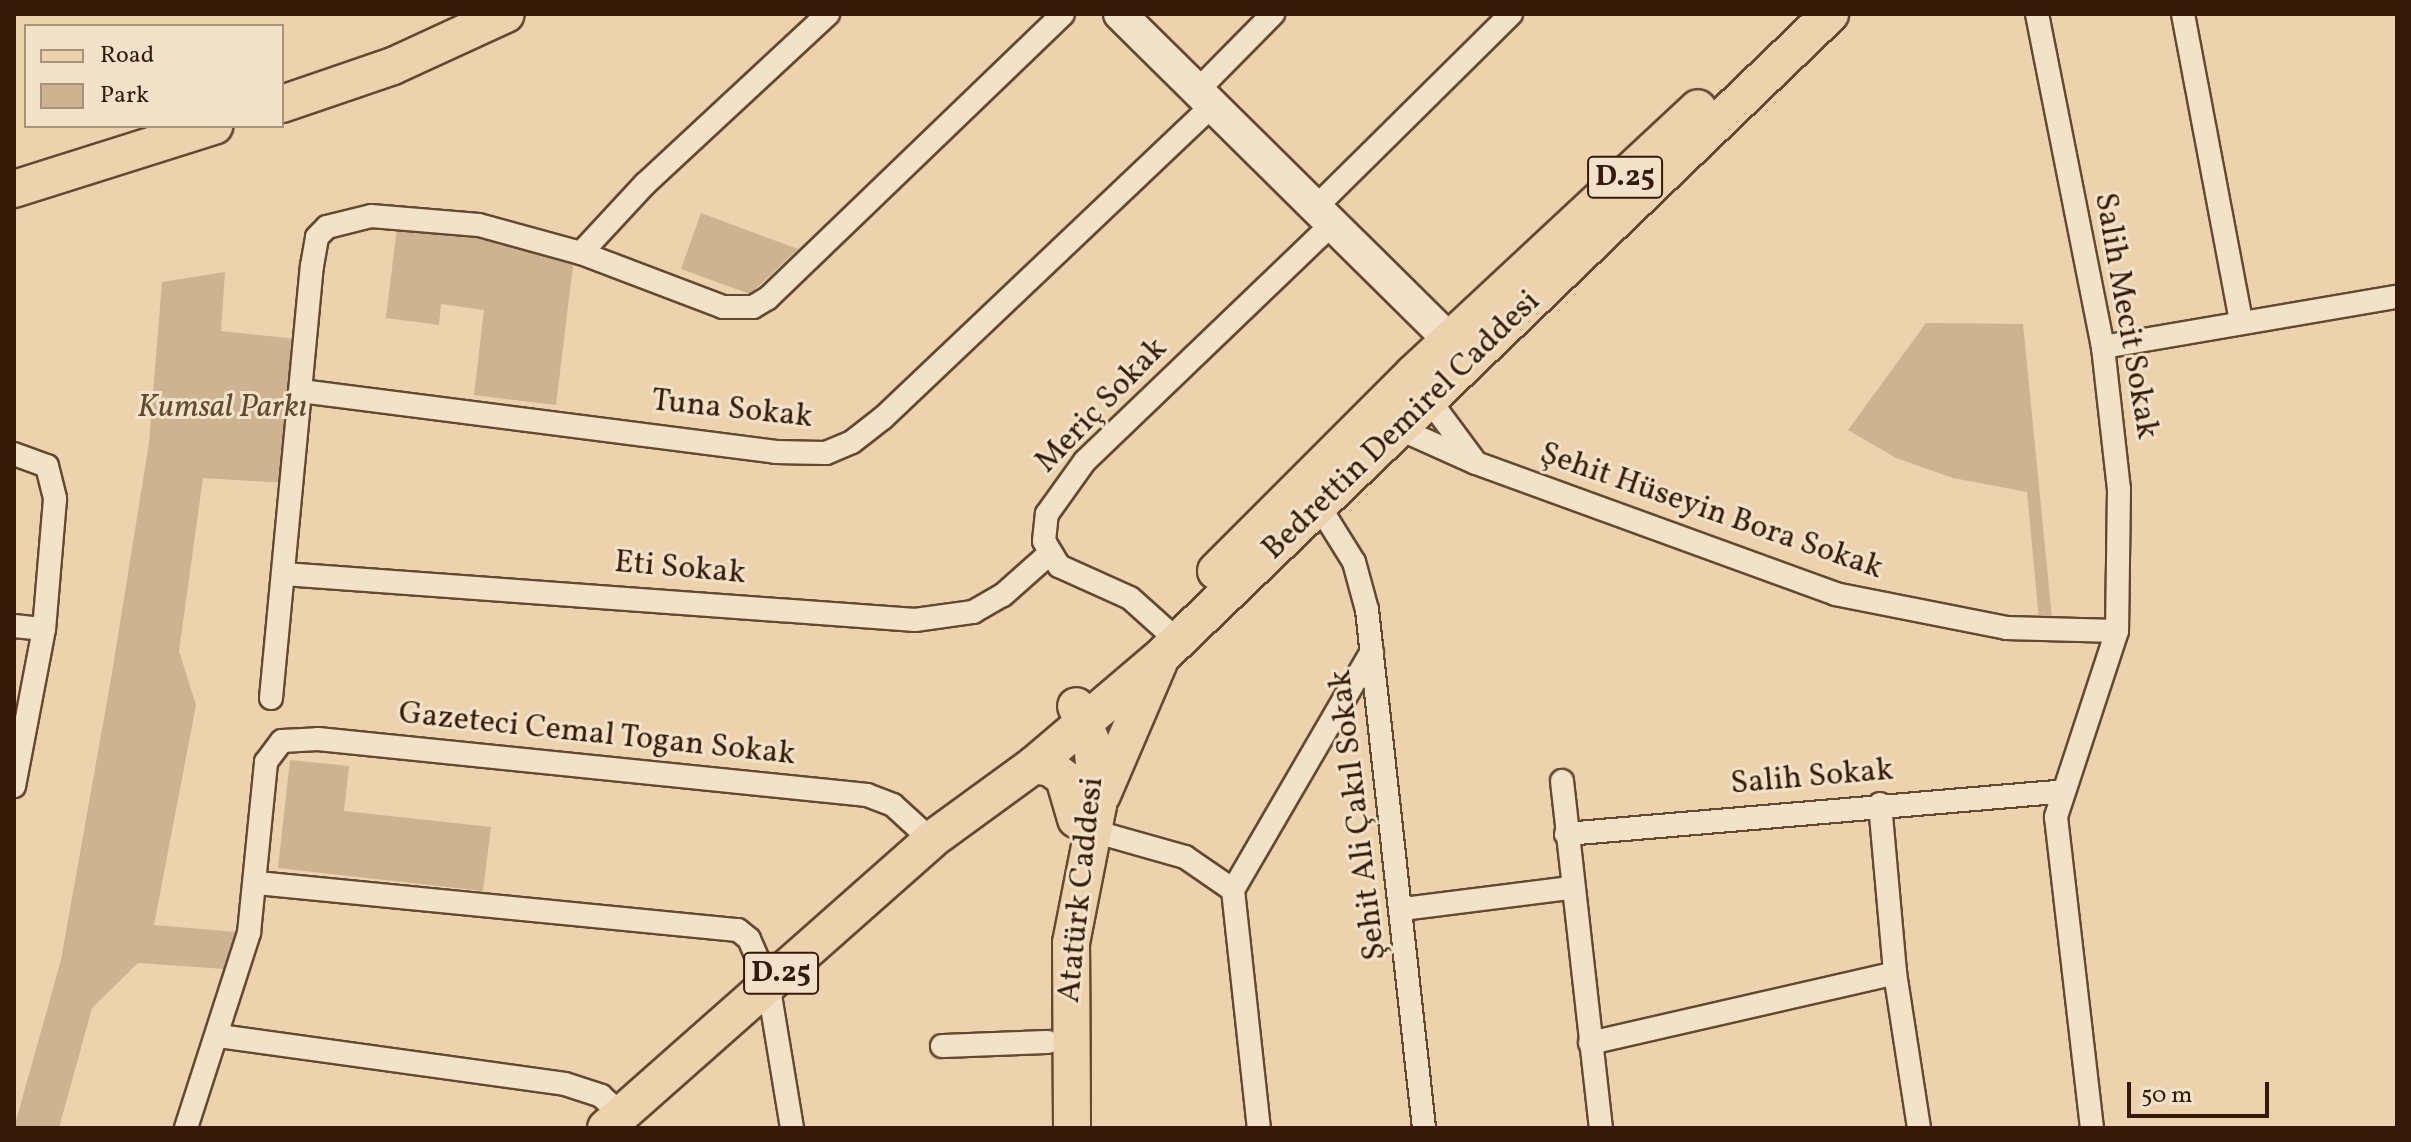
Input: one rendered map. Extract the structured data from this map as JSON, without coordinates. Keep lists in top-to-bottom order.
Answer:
{
  "streets": {
    "main road": ["D.25", "Bedrettin Demirel Caddesi", "Atatürk Caddesi"],
    "street": [
      "Salih Mecit Sokak",
      "Meriç Sokak",
      "Tuna Sokak",
      "Şehit Hüseyin Bora Sokak",
      "Eti Sokak",
      "Gazeteci Cemal Togan Sokak",
      "Salih Sokak",
      "Şehit Ali Çakıl Sokak"
    ]
  },
  "crossings": [
    ["Salih Mecit Sokak", "Şehit Hüseyin Bora Sokak"],
    ["Salih Mecit Sokak", "Salih Sokak"],
    ["Meriç Sokak", "Eti Sokak"],
    ["Bedrettin Demirel Caddesi", "Şehit Hüseyin Bora Sokak"],
    ["Bedrettin Demirel Caddesi", "Gazeteci Cemal Togan Sokak"],
    ["Bedrettin Demirel Caddesi", "Şehit Ali Çakıl Sokak"],
    ["Bedrettin Demirel Caddesi", "Atatürk Caddesi"]
  ],
  "parks": ["Kumsal Parkı"],
  "legend": ["Road", "Park"],
  "scale_bar": "50 m"
}
